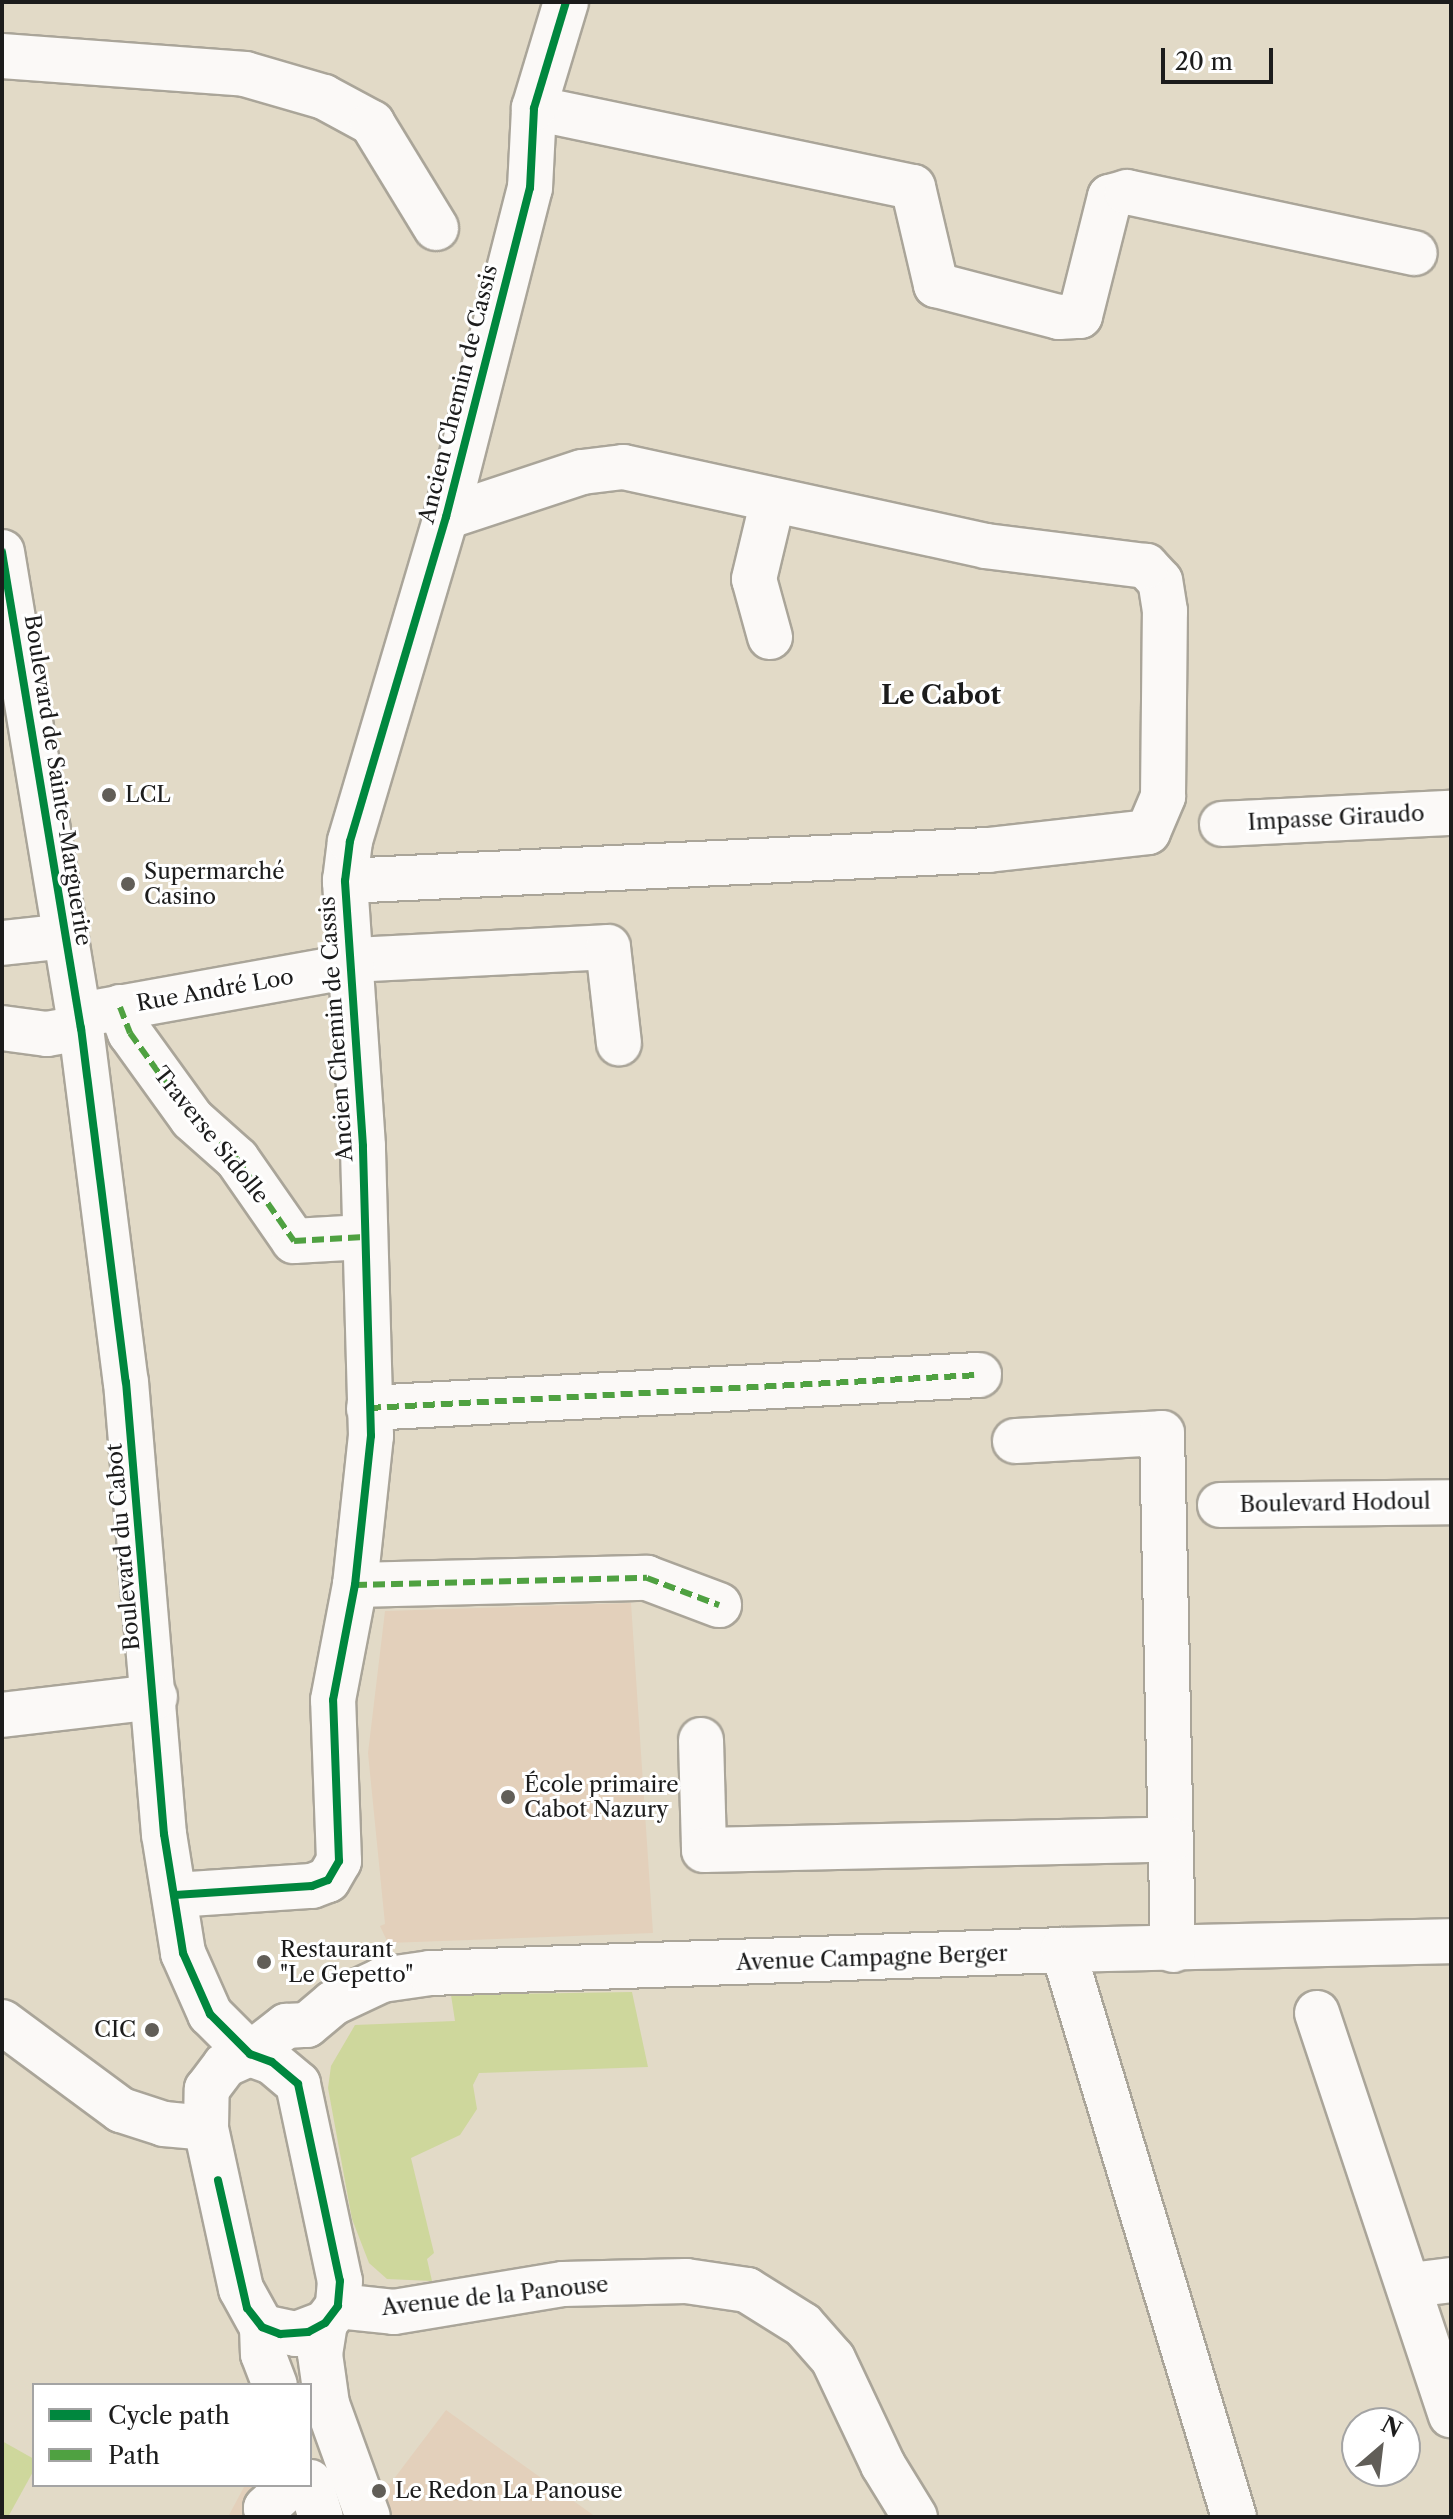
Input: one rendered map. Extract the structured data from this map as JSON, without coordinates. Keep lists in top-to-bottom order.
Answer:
{
  "streets": {
    "street": [
      "Ancien Chemin de Cassis",
      "Boulevard de Sainte-Marguerite",
      "Impasse Giraudo",
      "Rue André Loo",
      "Traverse Sidolle",
      "Boulevard Hodoul",
      "Boulevard du Cabot",
      "Avenue Campagne Berger",
      "Avenue de la Panouse"
    ]
  },
  "crossings": [
    ["Ancien Chemin de Cassis", "Rue André Loo"],
    ["Ancien Chemin de Cassis", "Traverse Sidolle"],
    ["Ancien Chemin de Cassis", "Boulevard du Cabot"],
    ["Boulevard de Sainte-Marguerite", "Rue André Loo"],
    ["Boulevard de Sainte-Marguerite", "Traverse Sidolle"],
    ["Boulevard de Sainte-Marguerite", "Boulevard du Cabot"],
    ["Rue André Loo", "Traverse Sidolle"],
    ["Rue André Loo", "Boulevard du Cabot"],
    ["Traverse Sidolle", "Boulevard du Cabot"],
    ["Boulevard du Cabot", "Avenue Campagne Berger"]
  ],
  "districts": ["Le Cabot"],
  "places": [
    "LCL",
    "Supermarché Casino",
    "École primaire Cabot Nazury",
    "Restaurant \"Le Gepetto\"",
    "CIC",
    "Le Redon La Panouse"
  ],
  "legend": ["Cycle path", "Path"],
  "scale_bar": "20 m",
  "north": "top right"
}
